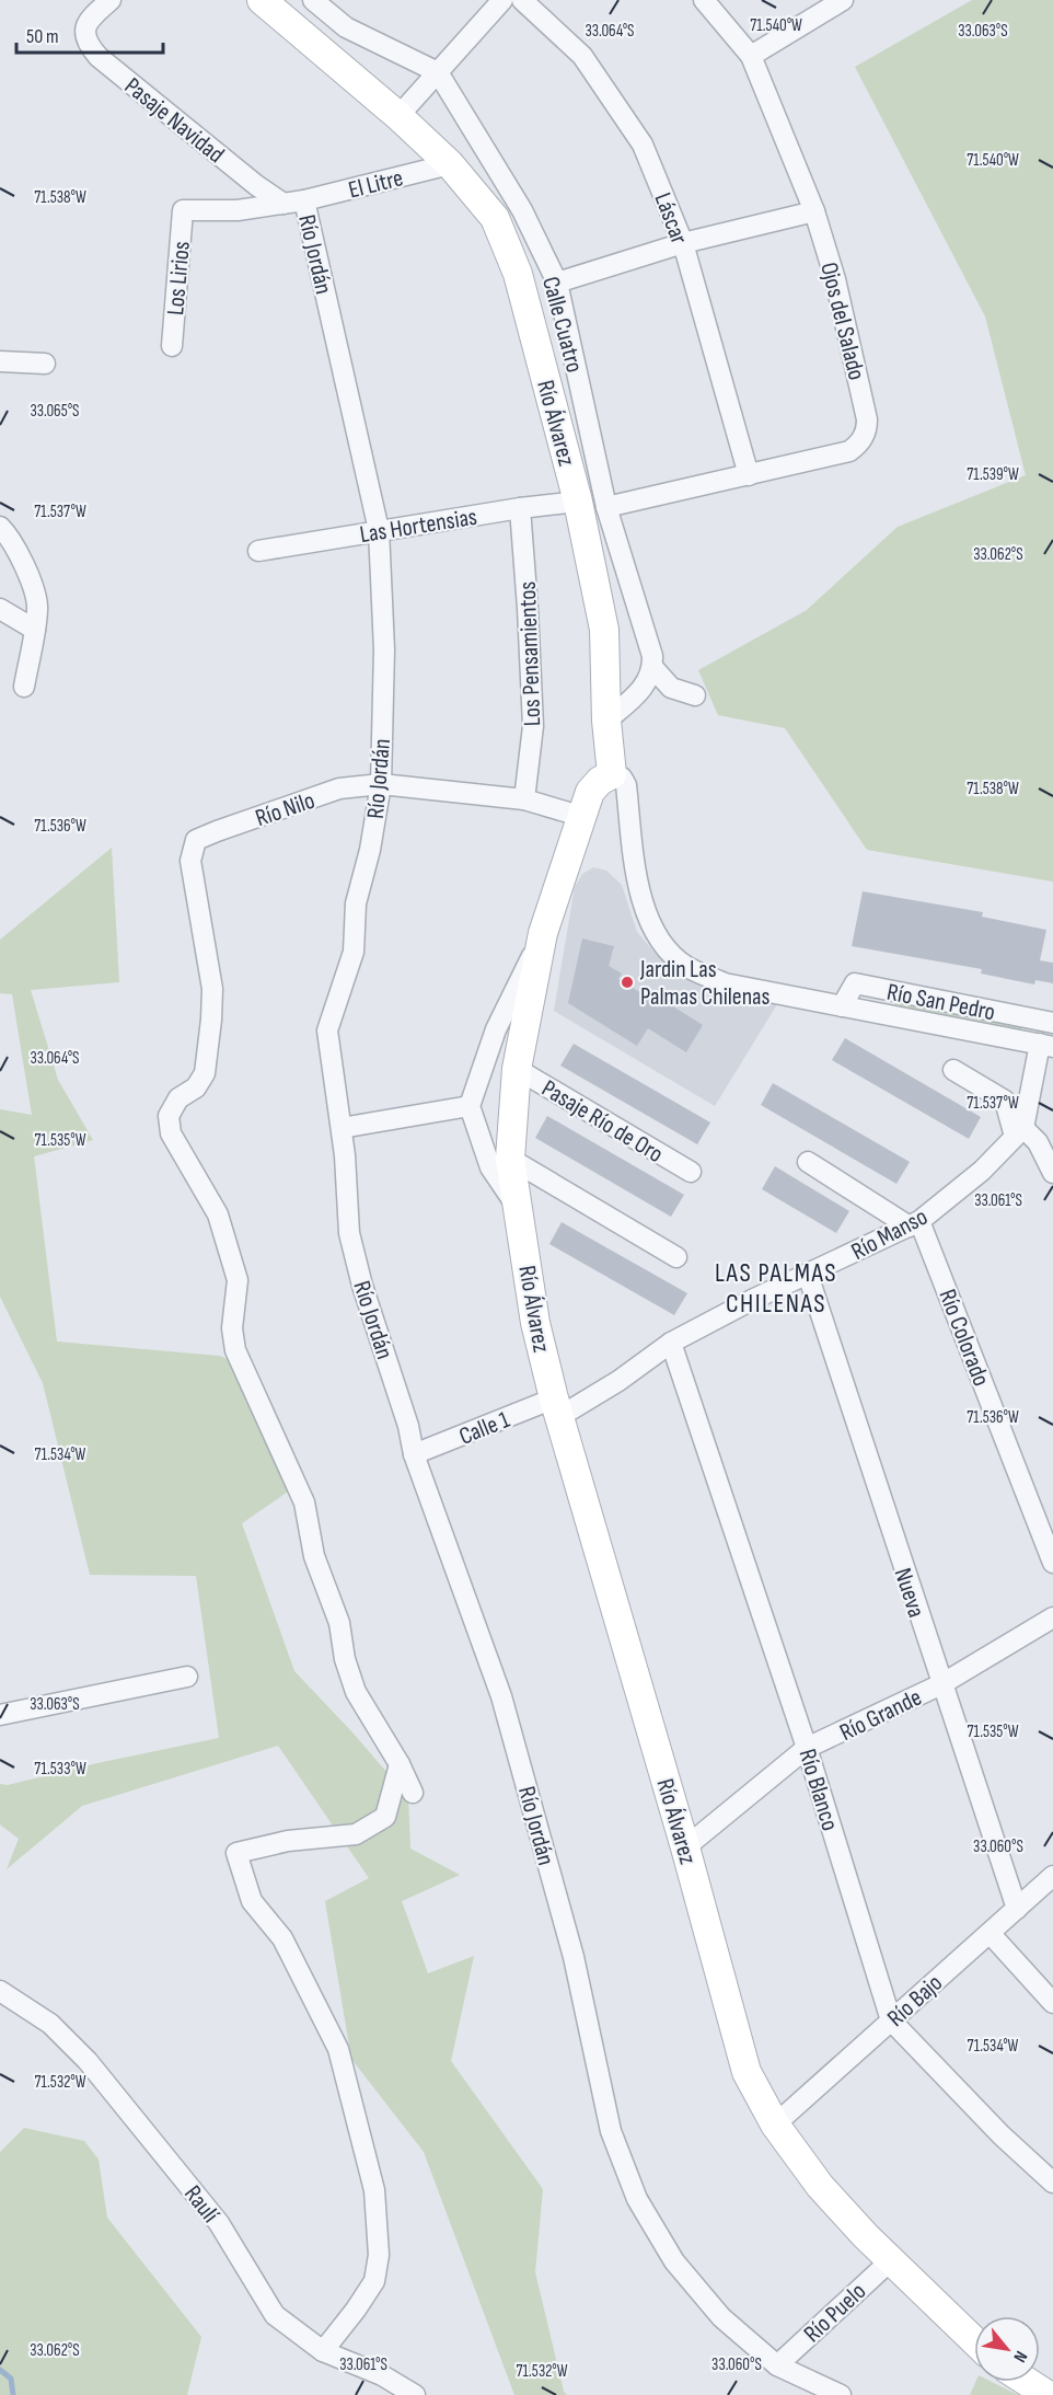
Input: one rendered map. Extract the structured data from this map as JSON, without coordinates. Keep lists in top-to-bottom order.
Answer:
{
  "streets": {
    "street": [
      "Pasaje Navidad",
      "El Litre",
      "Láscar",
      "Río Jordán",
      "Los Lirios",
      "Ojos del Salado",
      "Calle Cuatro",
      "Río Álvarez",
      "Las Hortensias",
      "Los Pensamientos",
      "Río Nilo",
      "Río San Pedro",
      "Pasaje Río de Oro",
      "Río Manso",
      "Río Colorado",
      "Calle 1",
      "Nueva",
      "Río Grande",
      "Río Blanco",
      "Río Bajo",
      "Raulí",
      "Río Puelo"
    ]
  },
  "crossings": [
    ["Pasaje Navidad", "El Litre"],
    ["El Litre", "Río Jordán"],
    ["El Litre", "Los Lirios"],
    ["El Litre", "Río Álvarez"],
    ["Láscar", "Ojos del Salado"],
    ["Río Jordán", "Las Hortensias"],
    ["Río Jordán", "Río Nilo"],
    ["Río Jordán", "Calle 1"],
    ["Río Jordán", "Río Puelo"],
    ["Ojos del Salado", "Calle Cuatro"],
    ["Río Álvarez", "Las Hortensias"],
    ["Río Álvarez", "Río Nilo"],
    ["Río Álvarez", "Río San Pedro"],
    ["Río Álvarez", "Pasaje Río de Oro"],
    ["Río Álvarez", "Río Manso"],
    ["Río Álvarez", "Calle 1"],
    ["Río Álvarez", "Río Grande"],
    ["Río Álvarez", "Río Bajo"],
    ["Río Álvarez", "Río Puelo"],
    ["Las Hortensias", "Los Pensamientos"],
    ["Los Pensamientos", "Río Nilo"],
    ["Río Manso", "Río Colorado"],
    ["Río Manso", "Calle 1"],
    ["Río Manso", "Nueva"],
    ["Río Manso", "Río Blanco"],
    ["Nueva", "Río Grande"],
    ["Nueva", "Río Bajo"],
    ["Río Grande", "Río Blanco"],
    ["Río Blanco", "Río Bajo"]
  ],
  "districts": ["LAS PALMAS CHILENAS"],
  "places": ["Jardin Las Palmas Chilenas"],
  "scale_bar": "50 m",
  "north": "bottom right",
  "coordinates": [
    "71.540°W",
    "33.064°S",
    "33.063°S",
    "71.538°W",
    "33.065°S",
    "71.539°W",
    "71.537°W",
    "33.062°S",
    "71.536°W",
    "71.535°W",
    "33.061°S",
    "71.534°W",
    "71.533°W",
    "33.060°S",
    "71.532°W"
  ]
}
